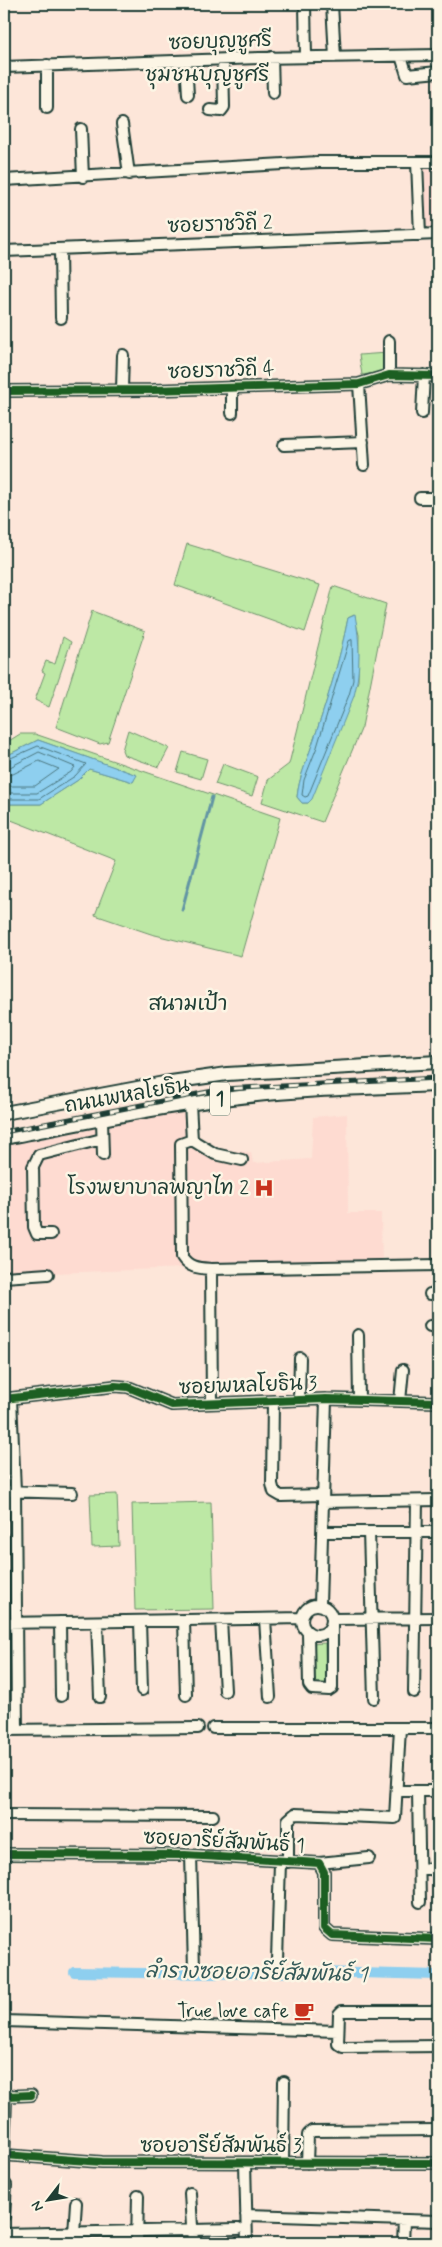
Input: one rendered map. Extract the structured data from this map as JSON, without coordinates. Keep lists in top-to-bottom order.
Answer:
{
  "streets": {
    "main road": ["ถนนพหลโยธิน", "1"],
    "street": [
      "ซอยบุญชูศรี",
      "ซอยราชวิถี 2",
      "ซอยราชวิถี 4",
      "ซอยพหลโยธิน 3",
      "ซอยอารีย์สัมพันธ์ 1",
      "ซอยอารีย์สัมพันธ์ 3"
    ]
  },
  "districts": ["ชุมชนบุญชูศรี", "สนามเป้า"],
  "water": ["ลำรางซอยอารีย์สัมพันธ์ 1"],
  "places": {
    "hospital": ["โรงพยาบาลพญาไท 2"],
    "cafe": ["True love cafe"]
  },
  "north": "bottom left"
}
